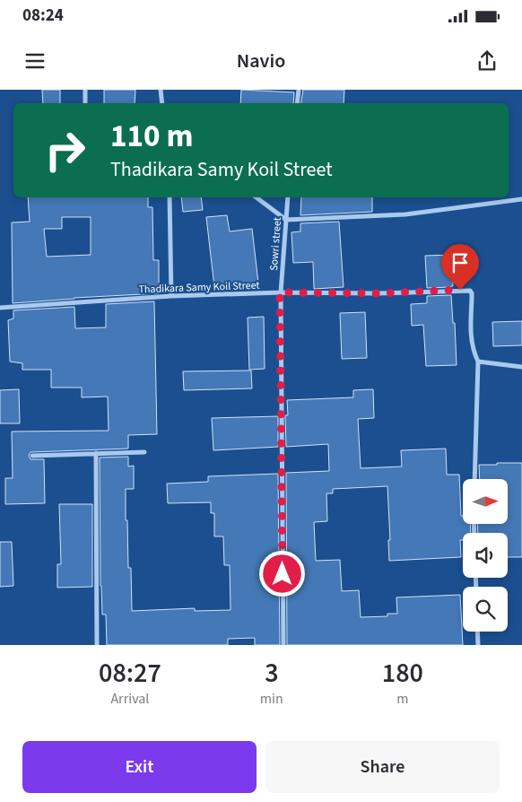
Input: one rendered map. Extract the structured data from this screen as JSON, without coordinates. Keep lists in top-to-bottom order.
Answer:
{
  "streets": {
    "street": ["Sowri street", "Thadikara Samy Koil Street"]
  },
  "crossings": [
    ["Sowri street", "Thadikara Samy Koil Street"]
  ],
  "north": "right",
  "page": {
    "status": "08:24",
    "header": "Navio",
    "turn": ["110 m", "Thadikara Samy Koil Street"],
    "eta": [
      "08:27",
      "Arrival",
      "3",
      "min",
      "180",
      "m"
    ],
    "buttons": ["Exit", "Share"]
  }
}
